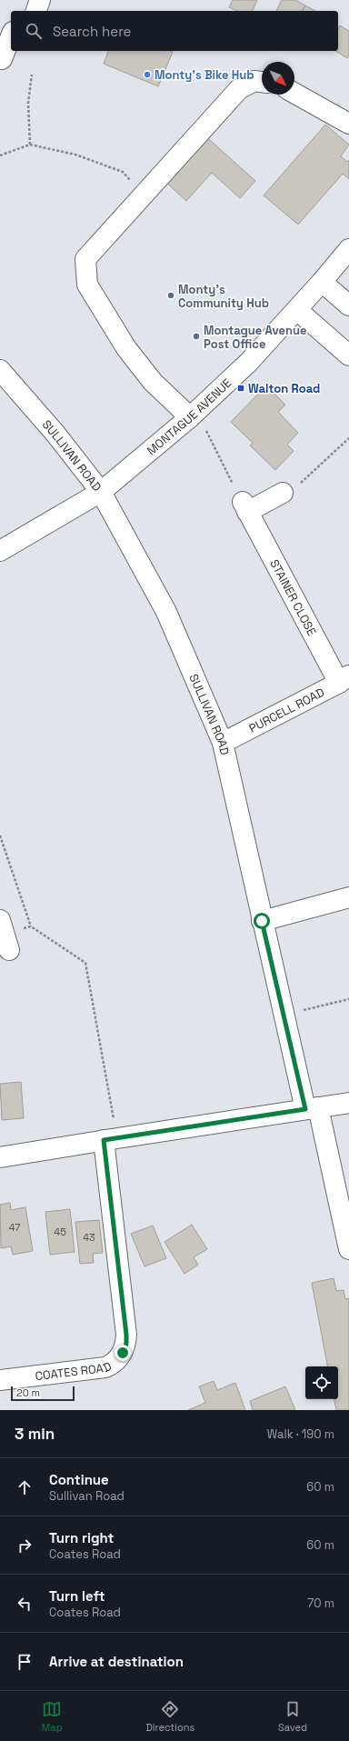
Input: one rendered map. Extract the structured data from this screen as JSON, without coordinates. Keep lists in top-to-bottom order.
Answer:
{
  "streets": {
    "street": [
      "MONTAGUE AVENUE",
      "SULLIVAN ROAD",
      "STAINER CLOSE",
      "PURCELL ROAD",
      "COATES ROAD"
    ]
  },
  "crossings": [
    ["MONTAGUE AVENUE", "SULLIVAN ROAD"],
    ["SULLIVAN ROAD", "PURCELL ROAD"],
    ["STAINER CLOSE", "PURCELL ROAD"]
  ],
  "places": {
    "other": ["Monty's Bike Hub", "Monty's Community Hub", "Montague Avenue Post Office"],
    "transit": ["Walton Road"]
  },
  "house_numbers": ["47", "45", "43"],
  "scale_bar": "20 m",
  "north": "bottom right",
  "page": {
    "search": "Search here",
    "scale": "20 m",
    "heading": ["3 min", "Walk · 190 m"],
    "list": [
      ["Continue", "Sullivan Road", "60 m"],
      ["Turn right", "Coates Road", "60 m"],
      ["Turn left", "Coates Road", "70 m"],
      "Arrive at destination"
    ],
    "nav": ["Map", "Directions", "Saved"]
  }
}
